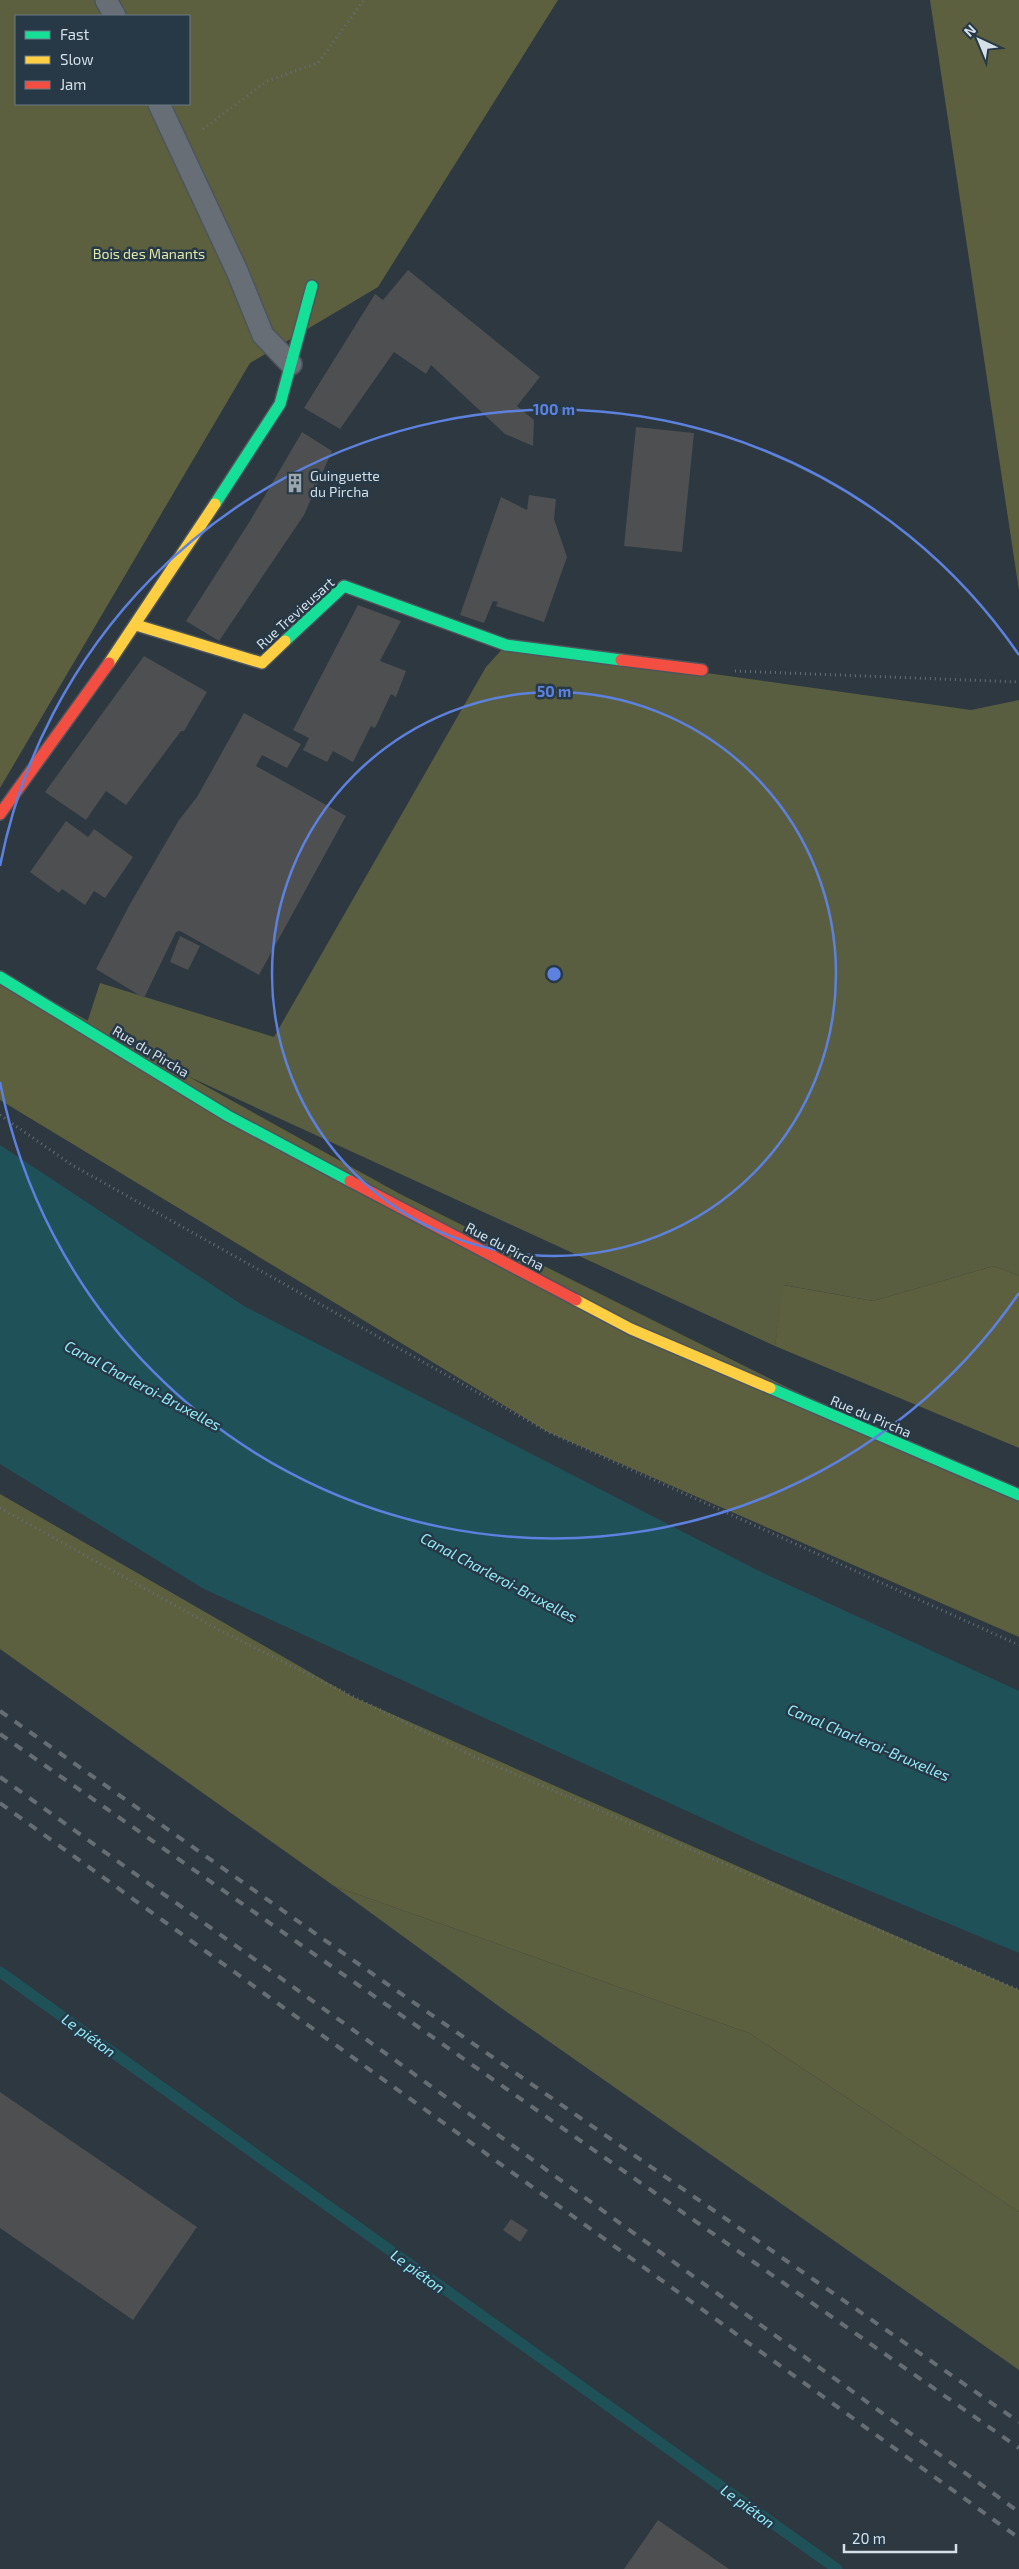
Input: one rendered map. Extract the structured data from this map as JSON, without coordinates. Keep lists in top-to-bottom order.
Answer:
{
  "streets": {
    "street": ["Rue Trevieusart", "Rue du Pircha"]
  },
  "water": ["Canal Charleroi-Bruxelles", "Le piéton"],
  "parks": ["Bois des Manants"],
  "places": {
    "building": ["Guinguette du Pircha"]
  },
  "legend": ["Fast", "Slow", "Jam"],
  "scale_bar": "20 m",
  "north": "top left",
  "rings": ["100 m", "50 m"]
}
